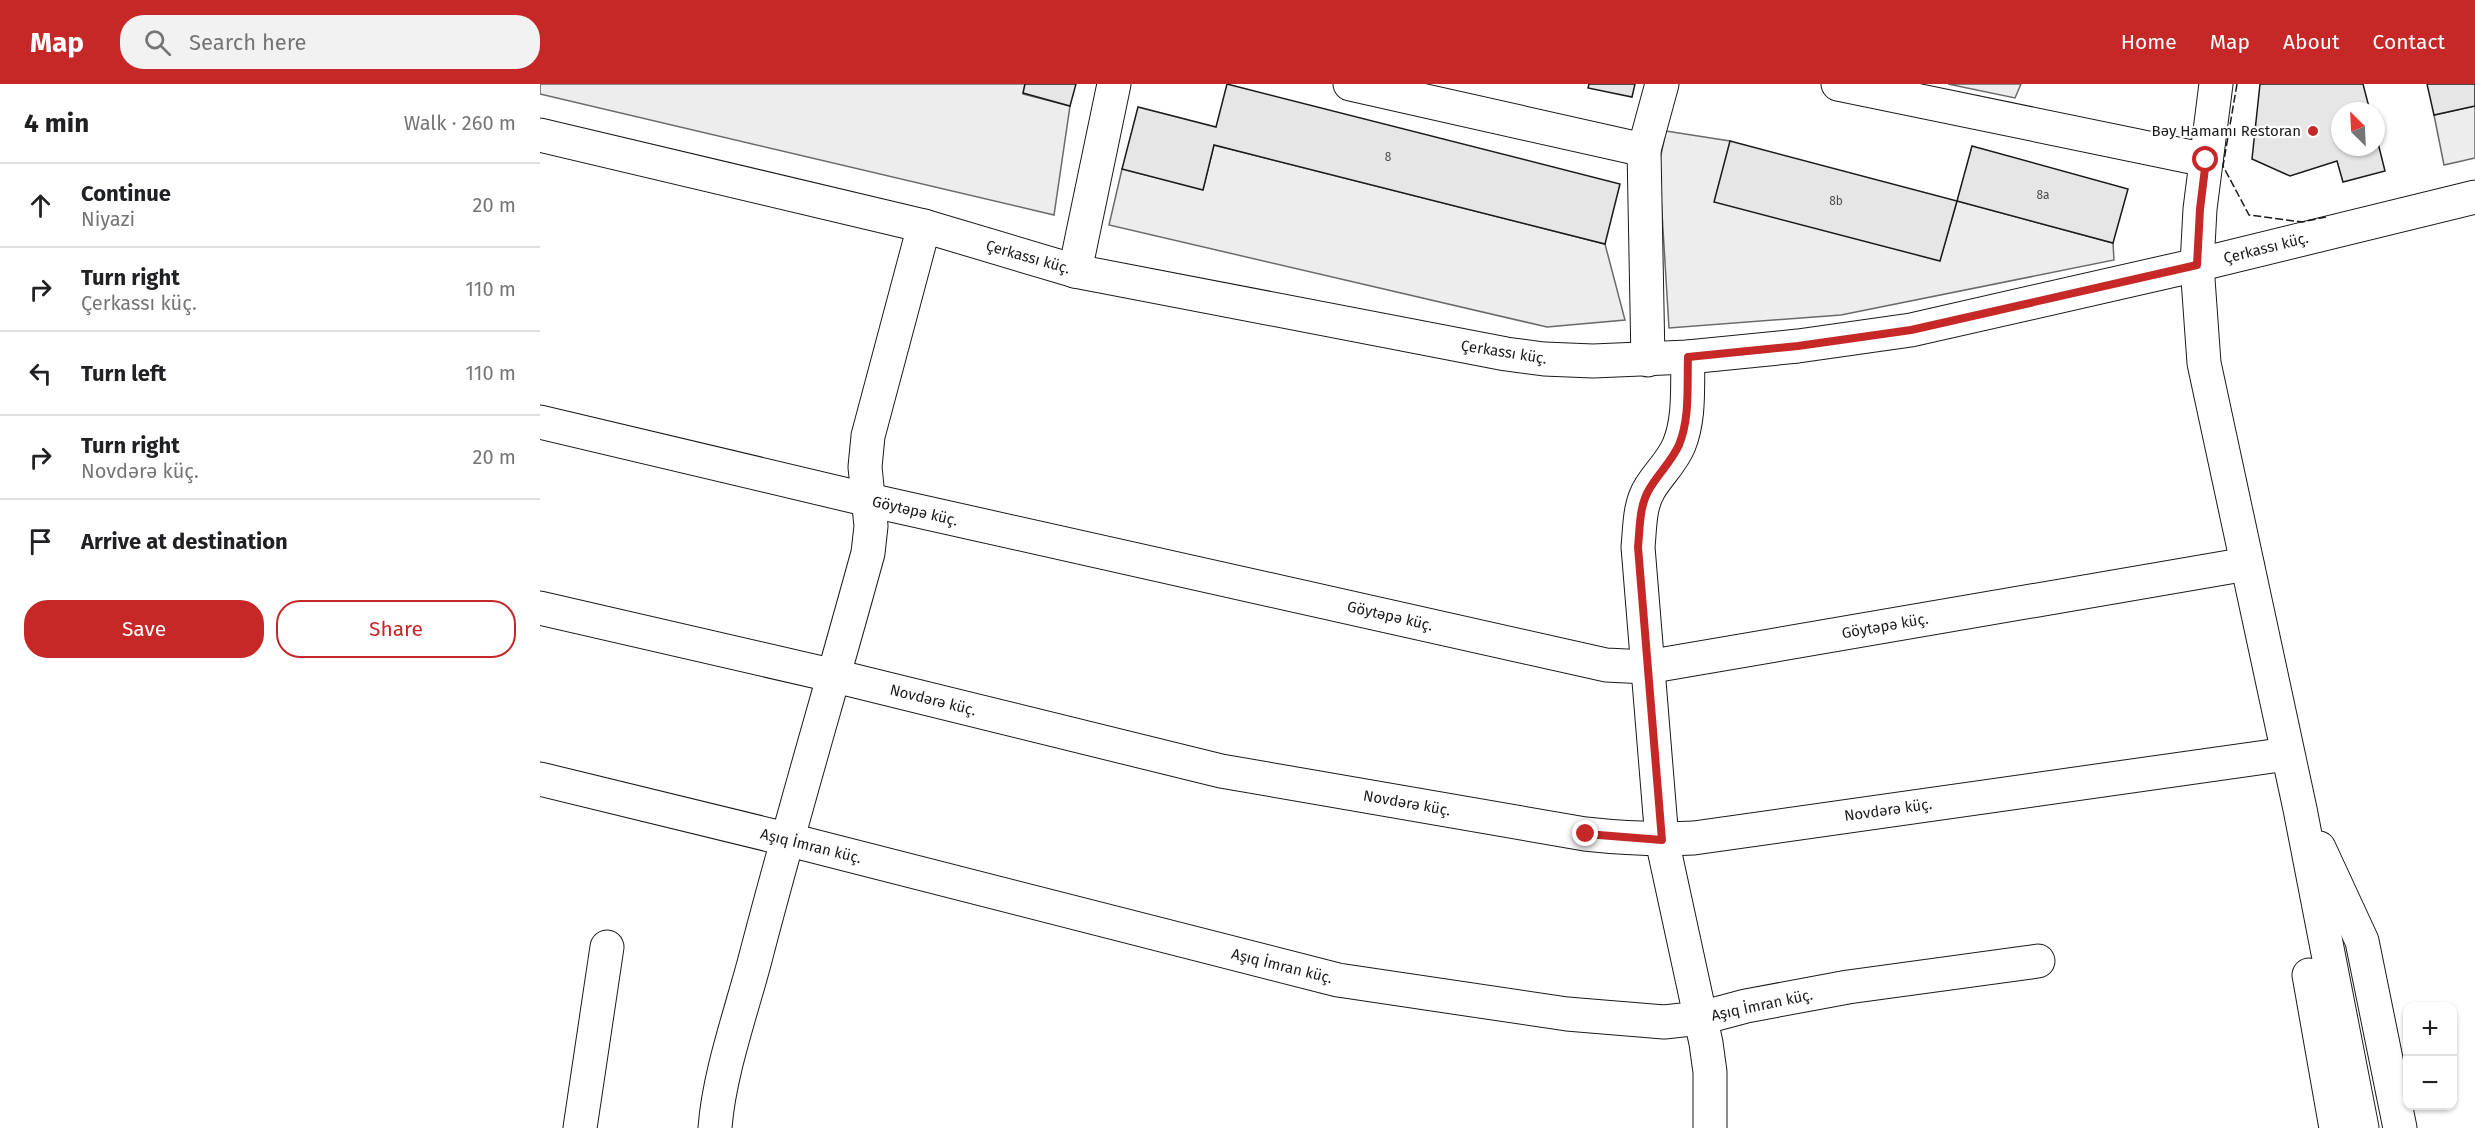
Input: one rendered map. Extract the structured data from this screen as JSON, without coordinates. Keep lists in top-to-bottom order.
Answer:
{
  "streets": {
    "street": [
      "Çerkassı küç.",
      "Göytəpə küç.",
      "Novdərə küç.",
      "Aşıq İmran küç."
    ]
  },
  "places": ["Bәy Hamamı Restoran"],
  "house_numbers": ["8", "8a", "8b"],
  "north": "top left",
  "page": {
    "header": "Map",
    "search": "Search here",
    "nav": [
      "Home",
      "Map",
      "About",
      "Contact"
    ],
    "heading": ["4 min", "Walk · 260 m"],
    "list": [
      ["Continue", "Niyazi", "20 m"],
      ["Turn right", "Çerkassı küç.", "110 m"],
      ["Turn left", "110 m"],
      ["Turn right", "Novdərə küç.", "20 m"],
      "Arrive at destination"
    ],
    "buttons": ["Save", "Share"],
    "map_buttons": ["+", "−"]
  }
}
